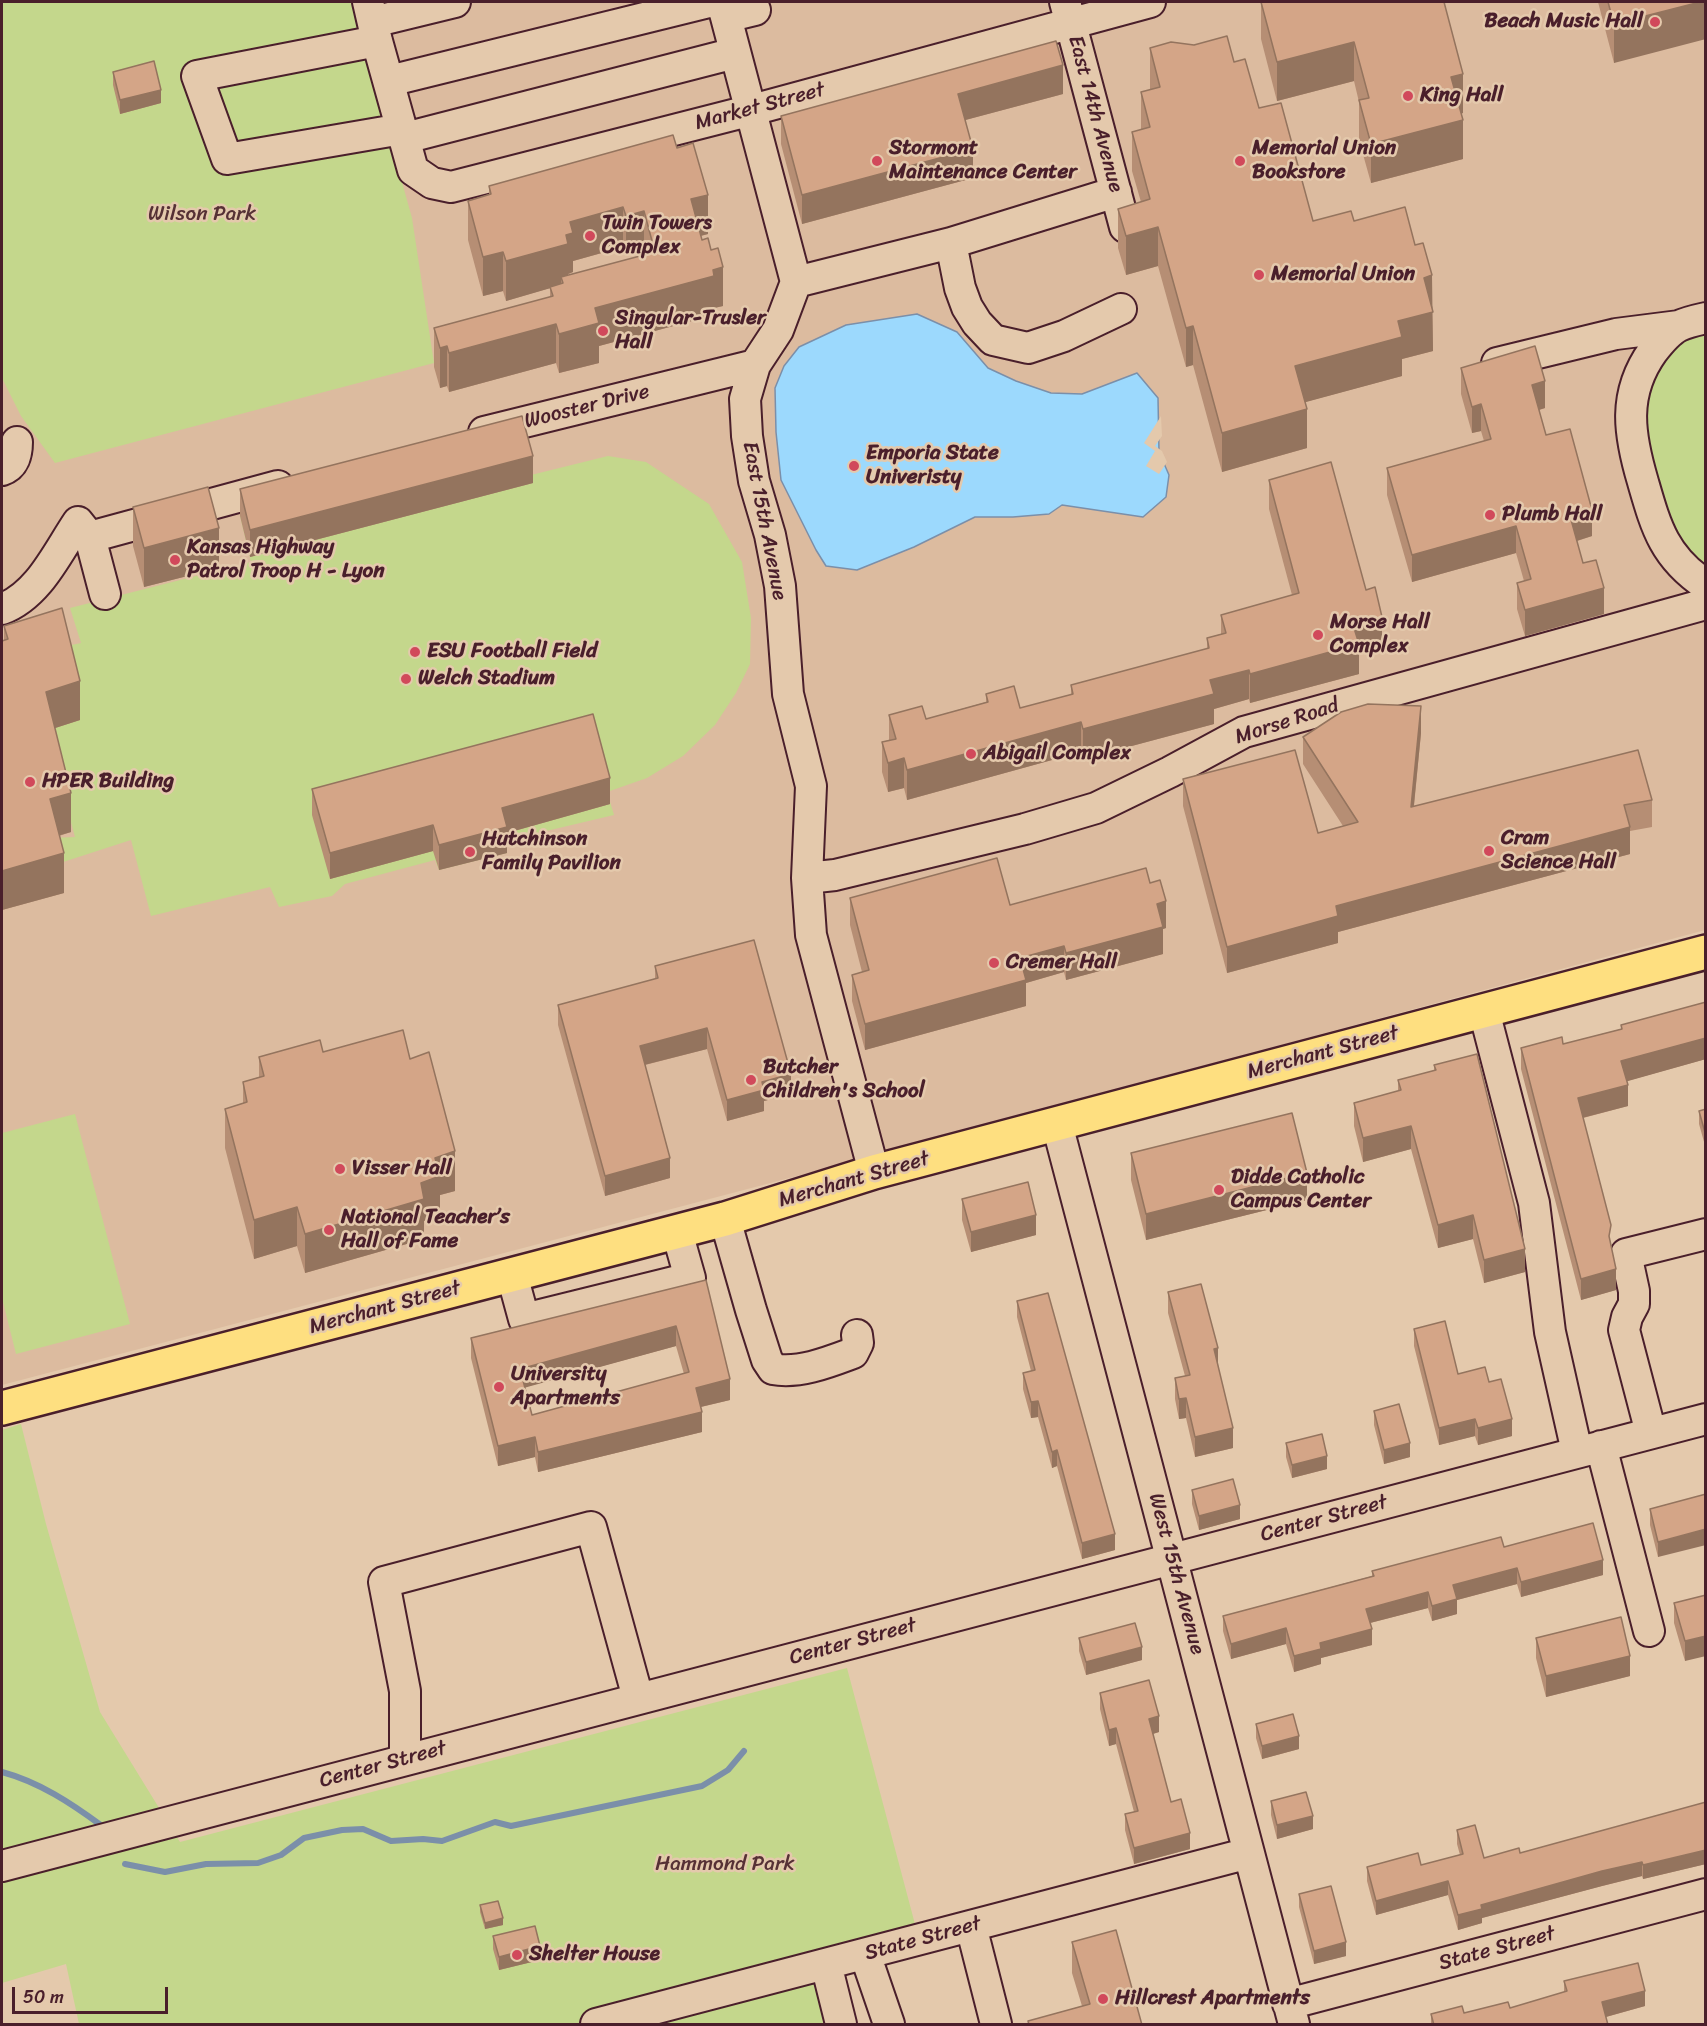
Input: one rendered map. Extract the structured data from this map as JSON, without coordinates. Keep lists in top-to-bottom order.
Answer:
{
  "streets": {
    "main road": ["Merchant Street"],
    "street": [
      "Market Street",
      "East 14th Avenue",
      "Wooster Drive",
      "East 15th Avenue",
      "Morse Road",
      "Center Street",
      "West 15th Avenue",
      "State Street"
    ]
  },
  "crossings": [
    ["Market Street", "East 14th Avenue"],
    ["Wooster Drive", "East 15th Avenue"],
    ["East 15th Avenue", "Morse Road"],
    ["East 15th Avenue", "Merchant Street"],
    ["Merchant Street", "West 15th Avenue"],
    ["Center Street", "West 15th Avenue"],
    ["West 15th Avenue", "State Street"]
  ],
  "parks": ["Wilson Park", "Hammond Park"],
  "places": [
    "Beach Music Hall",
    "King Hall",
    "Stormont Maintenance Center",
    "Memorial Union Bookstore",
    "Twin Towers Complex",
    "Memorial Union",
    "Singular-Trusler Hall",
    "Emporia State Univeristy",
    "Plumb Hall",
    "Kansas Highway Patrol Troop H - Lyon",
    "Morse Hall Complex",
    "ESU Football Field",
    "Welch Stadium",
    "Abigail Complex",
    "HPER Building",
    "Cram Science Hall",
    "Hutchinson Family Pavilion",
    "Cremer Hall",
    "Butcher Children's School",
    "Visser Hall",
    "Didde Catholic Campus Center",
    "National Teacher’s Hall of Fame",
    "University Apartments",
    "Shelter House",
    "Hillcrest Apartments"
  ],
  "scale_bar": "50 m"
}
